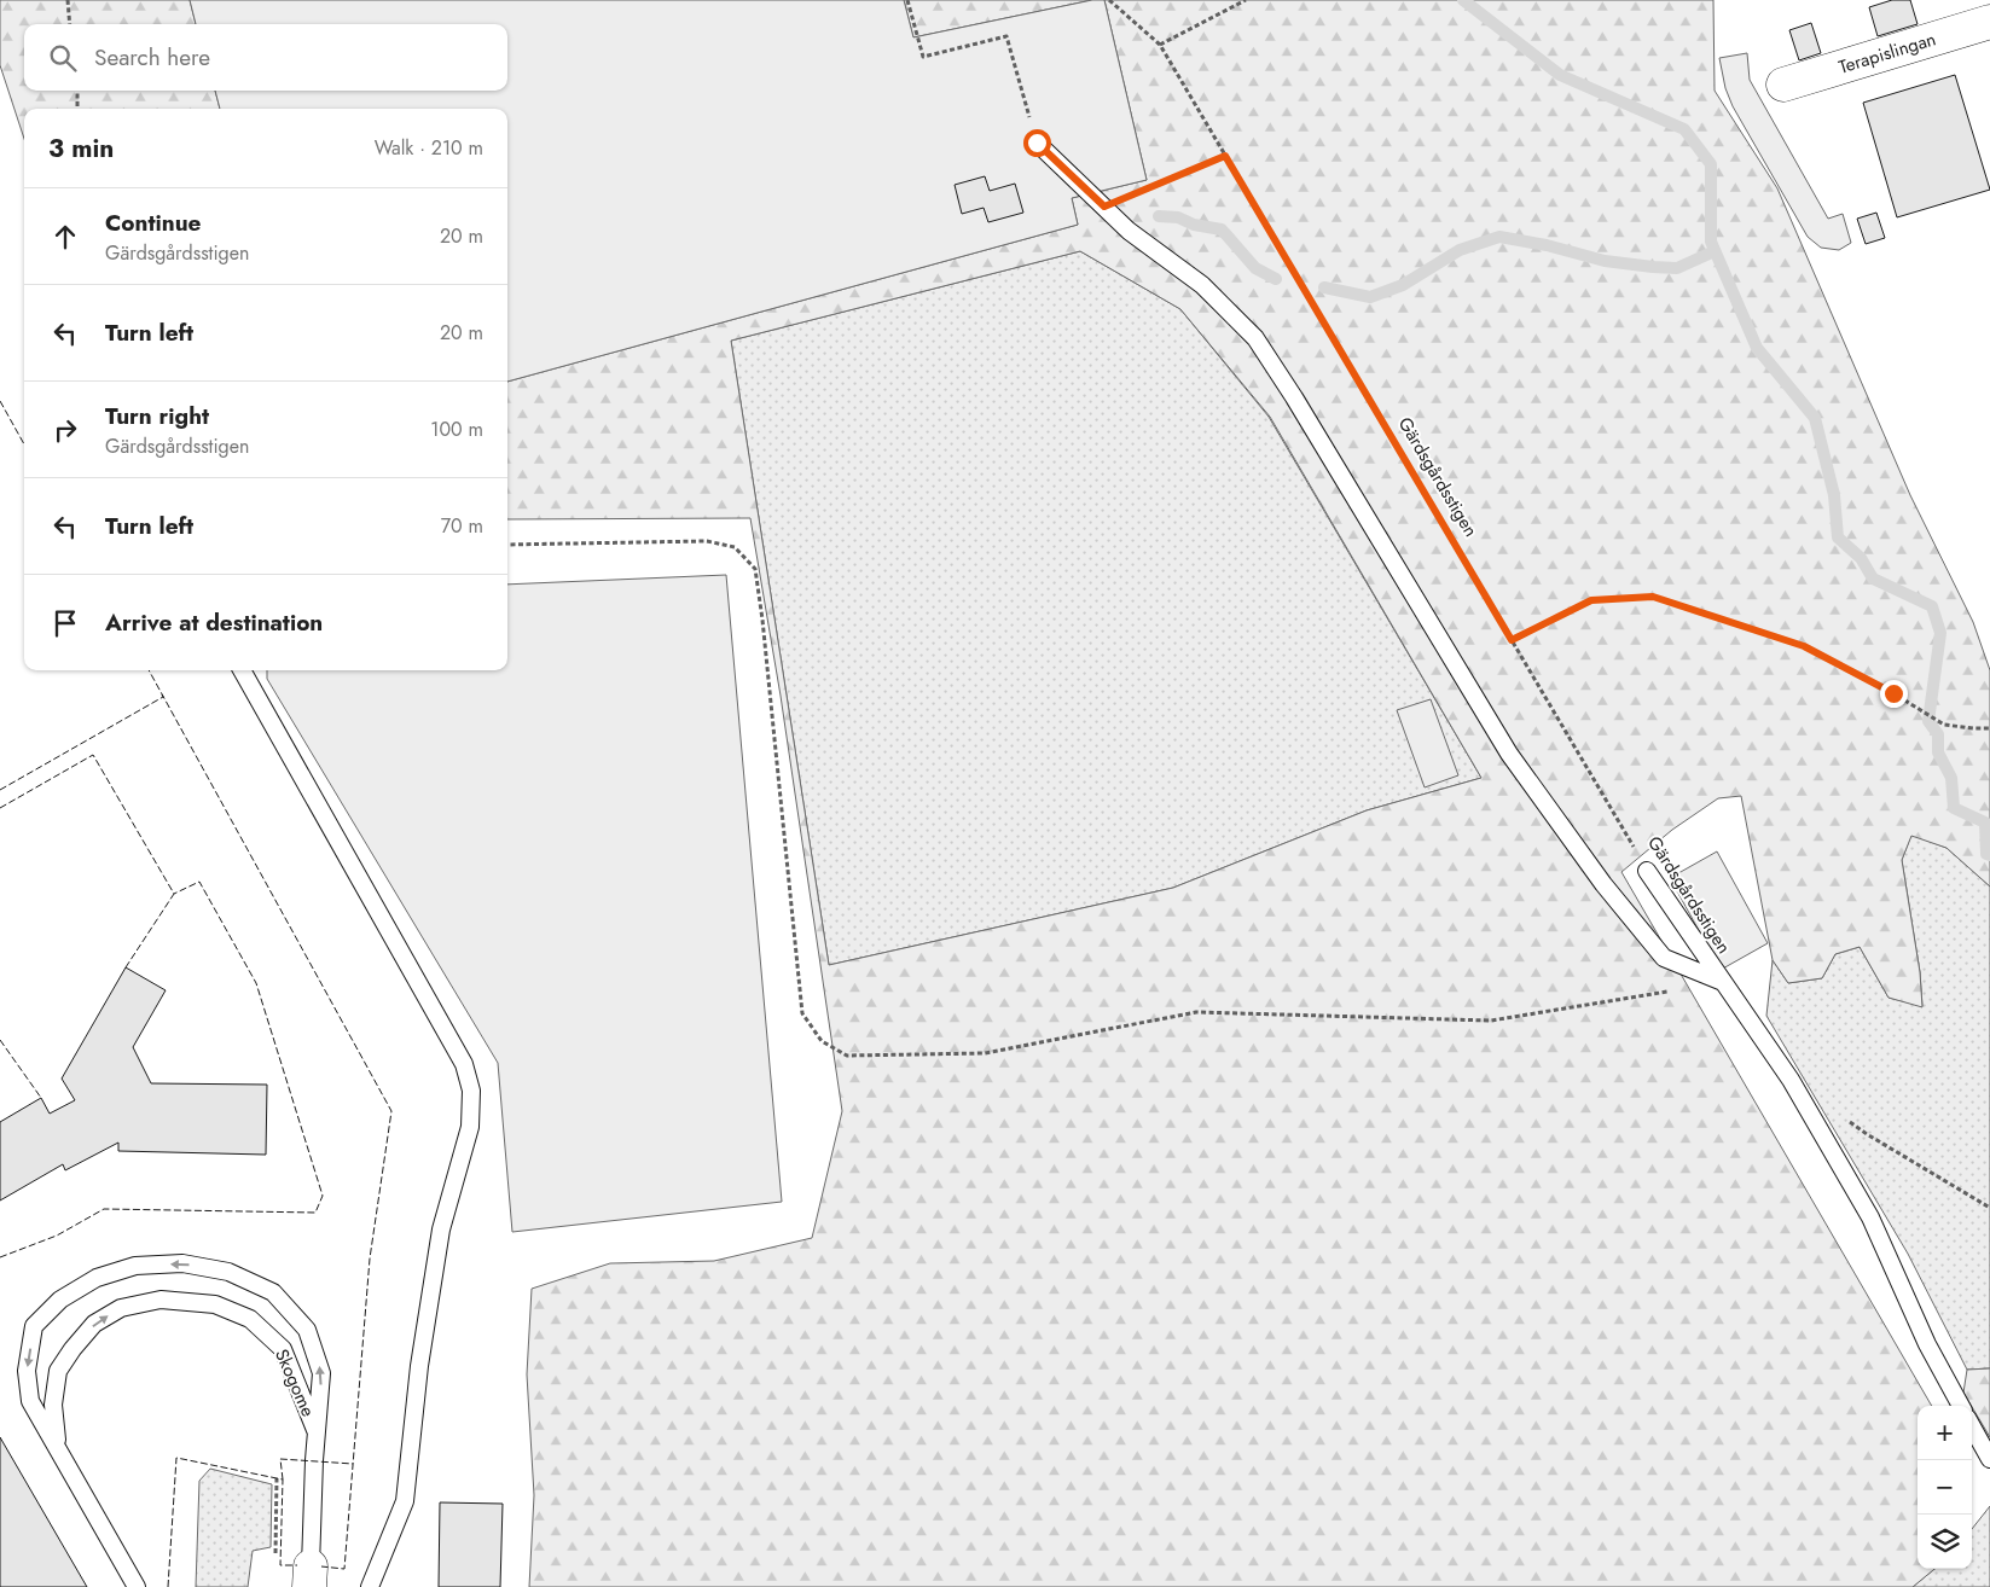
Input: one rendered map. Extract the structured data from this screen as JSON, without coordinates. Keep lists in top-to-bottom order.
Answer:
{
  "streets": {
    "street": ["Terapislingan"],
    "lane": ["Gärdsgårdsstigen", "Skogome"]
  },
  "page": {
    "search": "Search here",
    "heading": ["3 min", "Walk · 210 m"],
    "list": [
      ["Continue", "Gärdsgårdsstigen", "20 m"],
      ["Turn left", "20 m"],
      ["Turn right", "Gärdsgårdsstigen", "100 m"],
      ["Turn left", "70 m"],
      "Arrive at destination"
    ],
    "map_buttons": ["+", "−"]
  }
}
